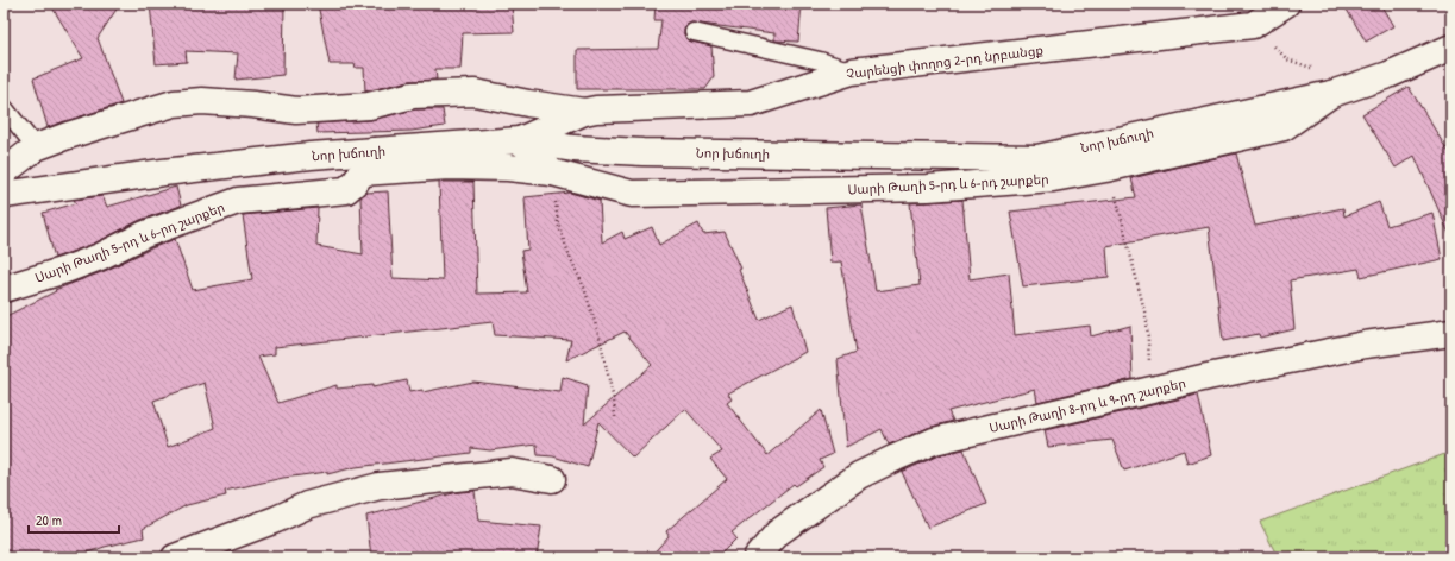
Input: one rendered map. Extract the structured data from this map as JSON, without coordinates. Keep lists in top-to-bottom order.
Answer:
{
  "streets": {
    "street": [
      "Չարենցի փողոց 2-րդ նրբանցք",
      "Նոր խճուղի",
      "Սարի Թաղի 5-րդ և 6-րդ շարքեր",
      "Սարի Թաղի 8-րդ և 9-րդ շարքեր"
    ]
  },
  "crossings": [
    ["Չարենցի փողոց 2-րդ նրբանցք", "Նոր խճուղի"],
    ["Նոր խճուղի", "Սարի Թաղի 5-րդ և 6-րդ շարքեր"]
  ],
  "scale_bar": "20 m"
}
